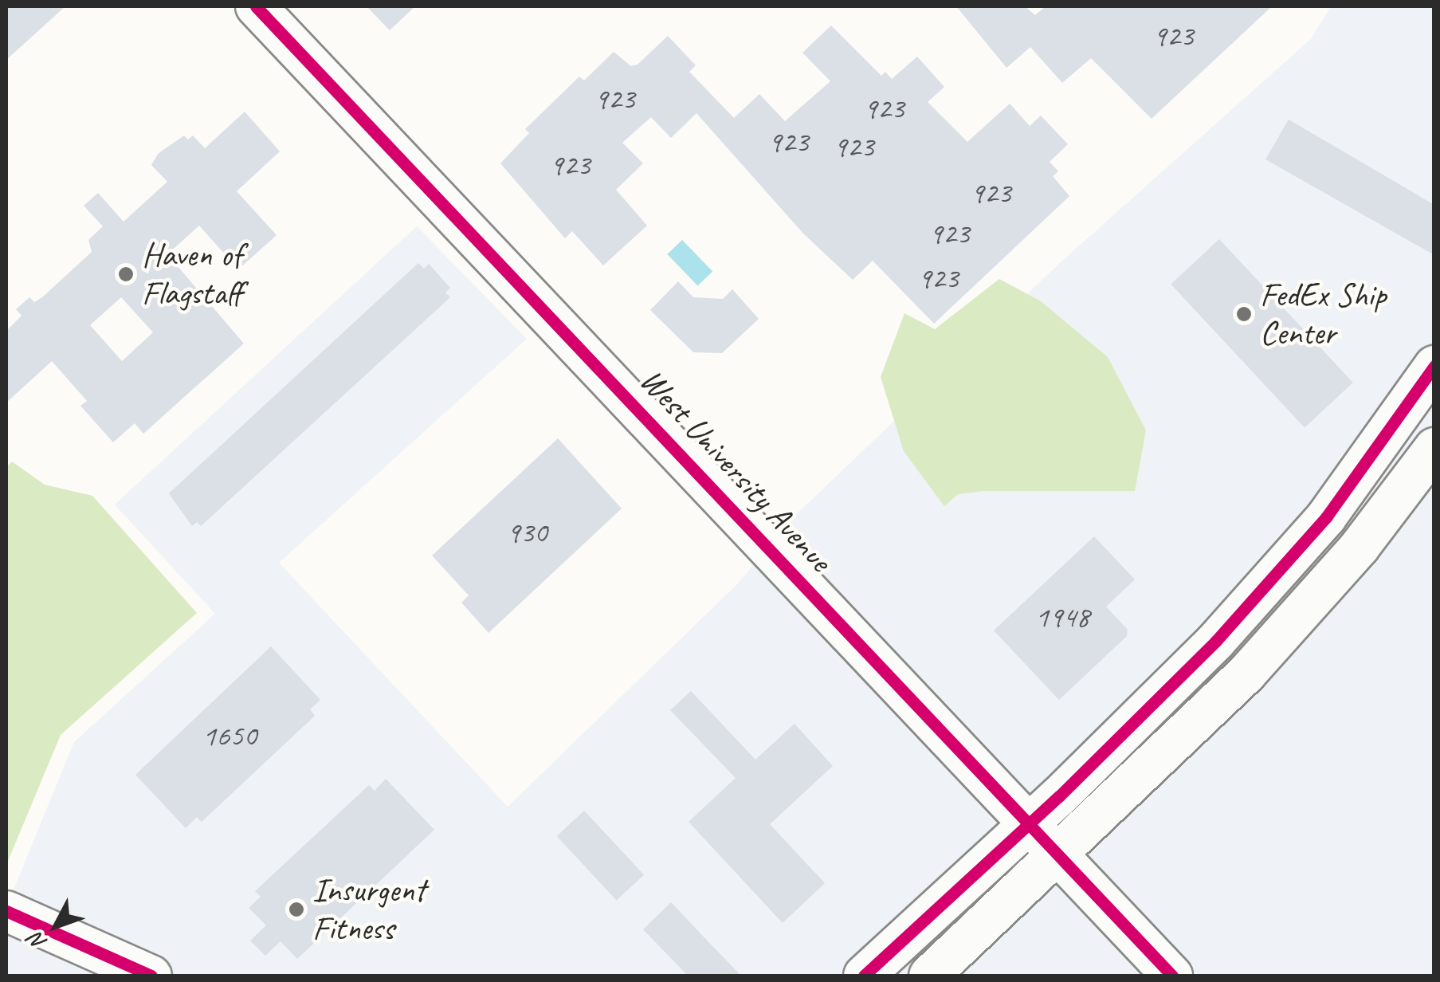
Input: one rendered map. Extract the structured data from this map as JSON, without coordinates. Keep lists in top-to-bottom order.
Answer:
{
  "streets": {
    "street": ["West University Avenue"]
  },
  "places": ["Haven of Flagstaff", "FedEx Ship Center", "Insurgent Fitness"],
  "house_numbers": [
    "923",
    "923",
    "923",
    "923",
    "923",
    "923",
    "923",
    "923",
    "923",
    "930",
    "1948",
    "1650"
  ],
  "north": "bottom left"
}
